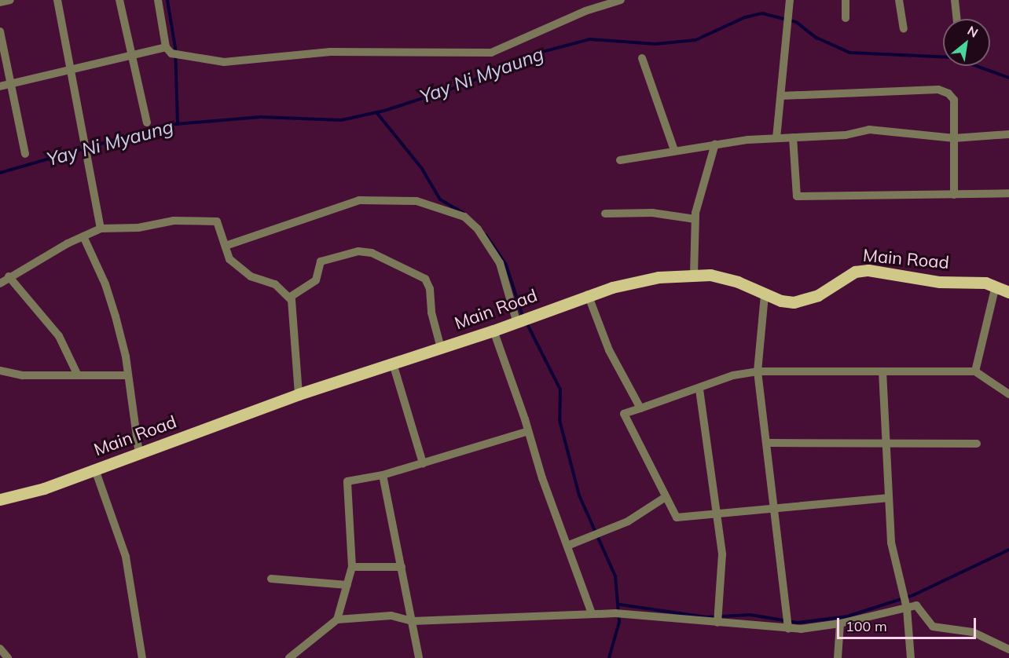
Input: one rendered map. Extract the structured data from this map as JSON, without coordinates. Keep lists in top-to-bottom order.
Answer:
{
  "streets": {
    "main road": ["Main Road"]
  },
  "water": ["Yay Ni Myaung"],
  "scale_bar": "100 m",
  "north": "top right"
}
